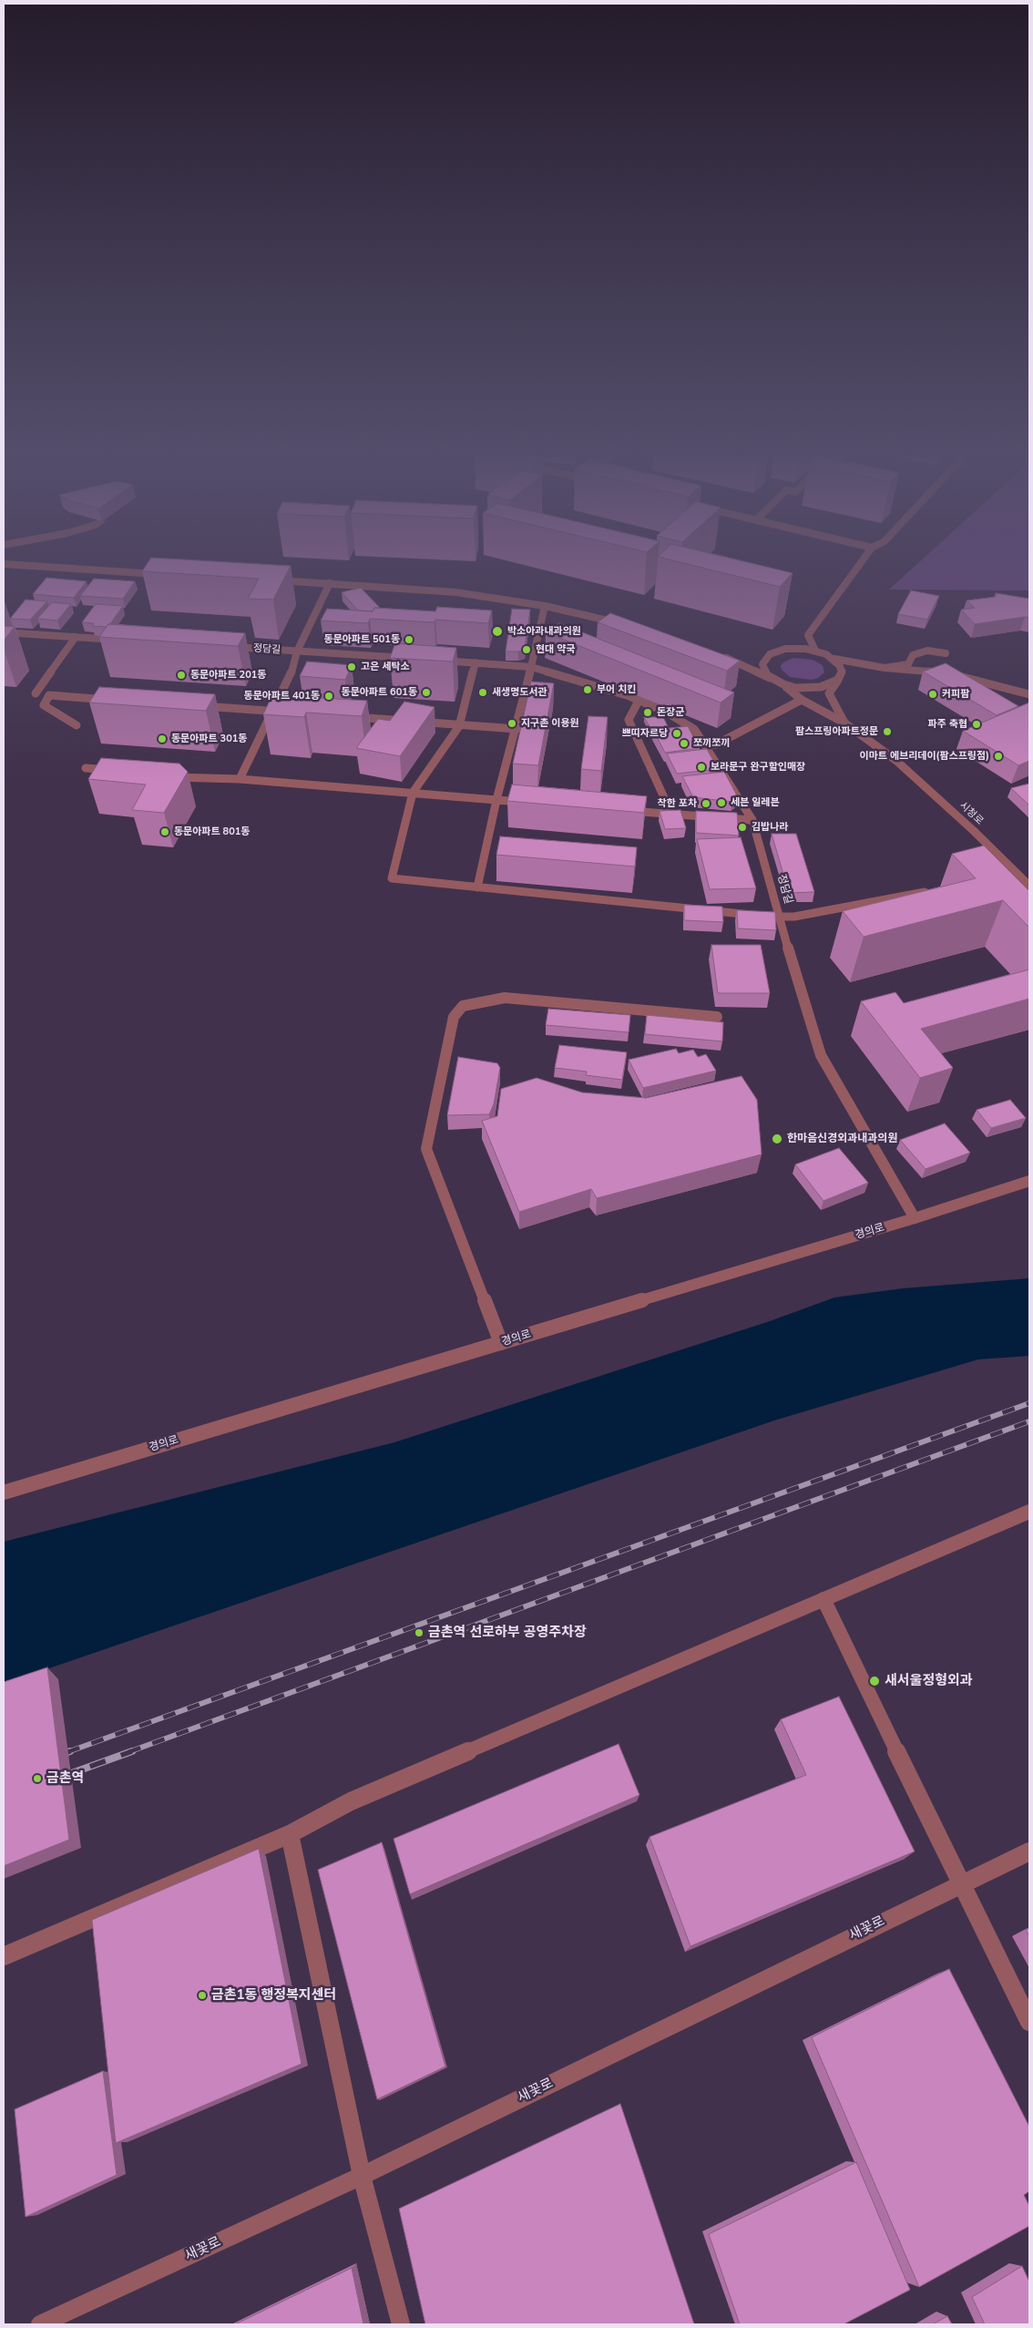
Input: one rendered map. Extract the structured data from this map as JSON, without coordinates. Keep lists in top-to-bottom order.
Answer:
{
  "streets": {
    "street": [
      "정담길",
      "시청로",
      "경의로",
      "새꽃로"
    ]
  },
  "crossings": [
    ["정담길", "경의로"]
  ],
  "places": [
    "박소아과내과의원",
    "동문아파트 501동",
    "현대 약국",
    "고은 세탁소",
    "동문아파트 201동",
    "부어 치킨",
    "동문아파트 601동",
    "새생명도서관",
    "커피팜",
    "동문아파트 401동",
    "돈장군",
    "지구촌 이용원",
    "파주 축협",
    "팜스프링아파트정문",
    "쁘띠자르당",
    "동문아파트 301동",
    "쪼끼쪼끼",
    "이마트 에브리데이(팜스프링점)",
    "보라문구 완구할인매장",
    "세븐 일레븐",
    "착한 포차",
    "김밥나라",
    "동문아파트 801동",
    "한마음신경외과내과의원",
    "금촌역 선로하부 공영주차장",
    "새서울정형외과",
    "금촌역",
    "금촌1동 행정복지센터"
  ]
}
